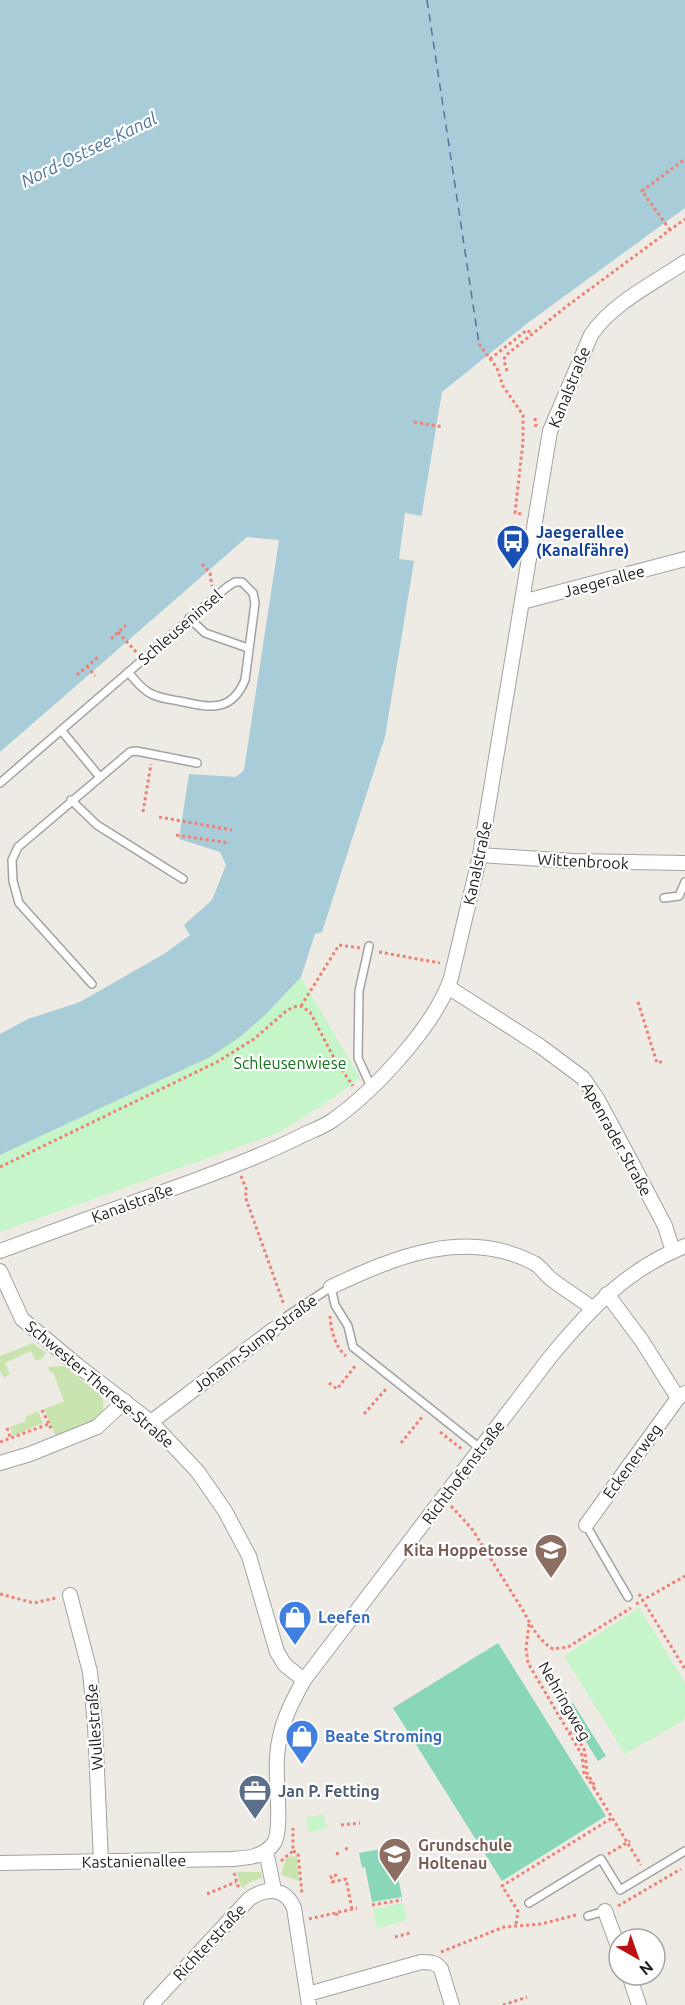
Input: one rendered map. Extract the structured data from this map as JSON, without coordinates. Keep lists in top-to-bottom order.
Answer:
{
  "streets": {
    "street": [
      "Kanalstraße",
      "Jaegerallee",
      "Wittenbrook",
      "Apenrader Straße",
      "Johann-Sump-Straße",
      "Schwester-Therese-Straße",
      "Eckenerweg",
      "Richthofenstraße",
      "Wullestraße",
      "Kastanienallee",
      "Richterstraße"
    ],
    "lane": ["Schleuseninsel"],
    "path": ["Nehringweg"]
  },
  "crossings": [
    ["Kanalstraße", "Jaegerallee"],
    ["Kanalstraße", "Wittenbrook"],
    ["Kanalstraße", "Apenrader Straße"],
    ["Apenrader Straße", "Richthofenstraße"],
    ["Johann-Sump-Straße", "Schwester-Therese-Straße"],
    ["Johann-Sump-Straße", "Richthofenstraße"],
    ["Schwester-Therese-Straße", "Richthofenstraße"],
    ["Eckenerweg", "Richthofenstraße"],
    ["Richthofenstraße", "Kastanienallee"],
    ["Wullestraße", "Kastanienallee"]
  ],
  "water": ["Nord-Ostsee-Kanal"],
  "parks": ["Schleusenwiese"],
  "places": {
    "bus stop": ["Jaegerallee (Kanalfähre)"],
    "school or university": ["Kita Hoppetosse", "Grundschule Holtenau"],
    "shop": ["Leefen", "Beate Stroming"],
    "office": ["Jan P. Fetting"]
  },
  "north": "bottom right"
}
